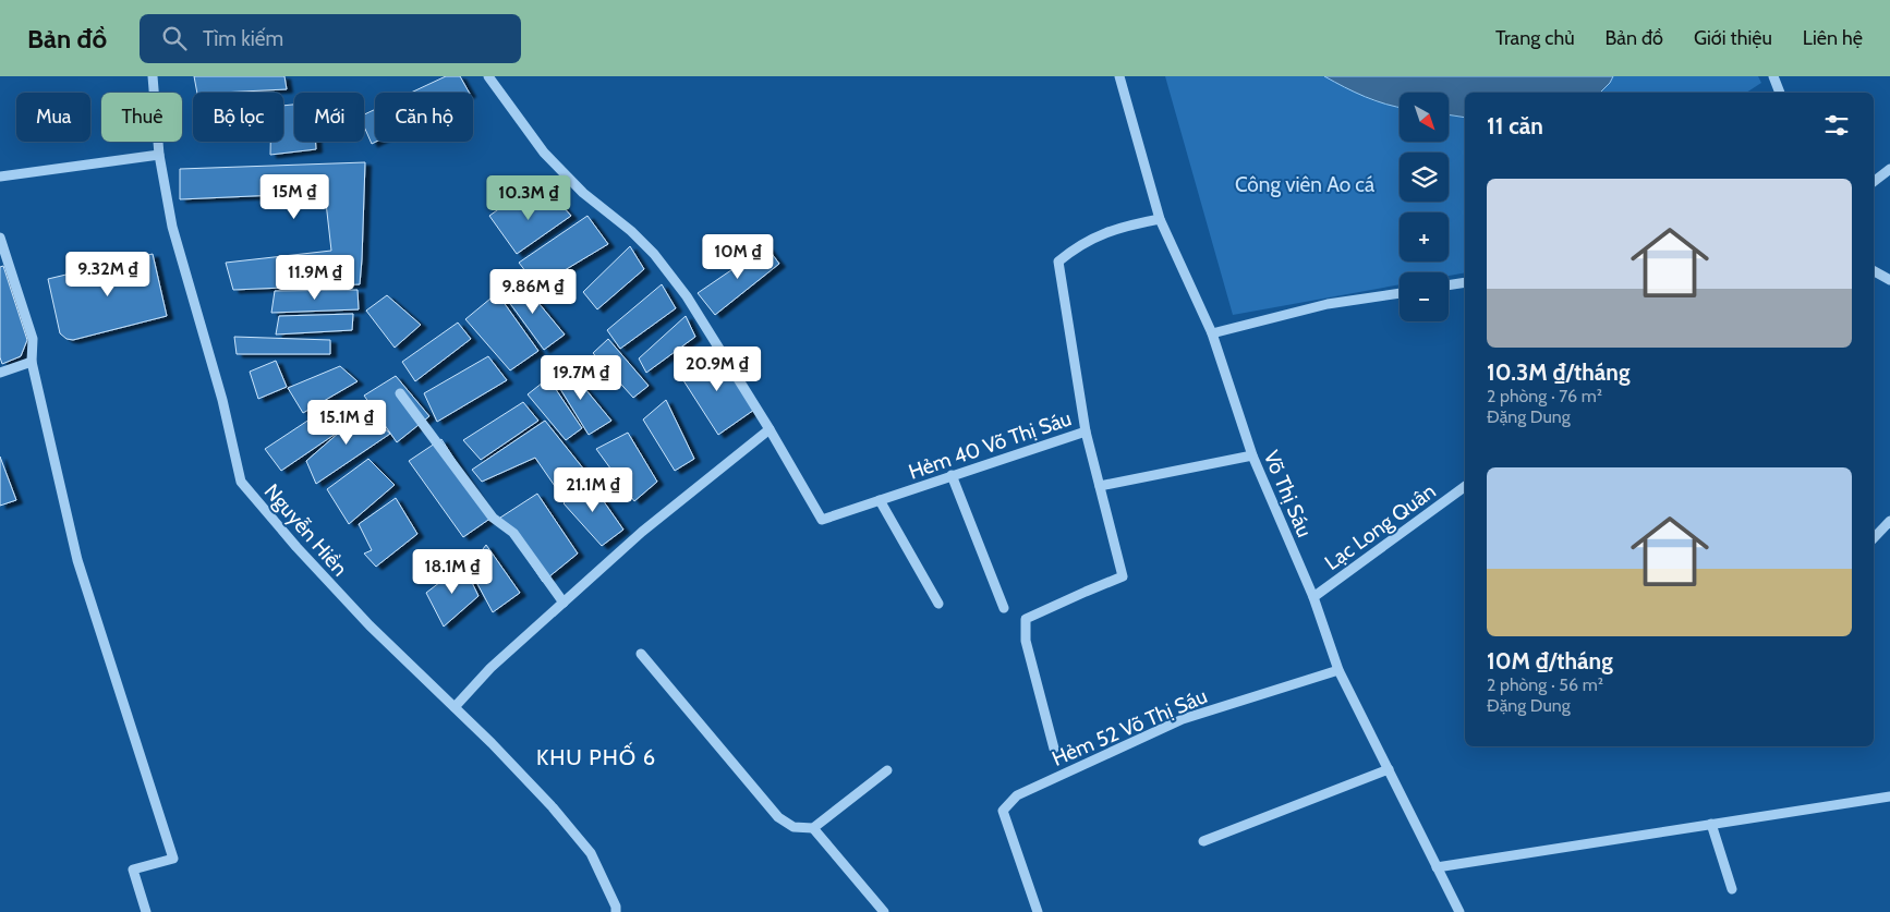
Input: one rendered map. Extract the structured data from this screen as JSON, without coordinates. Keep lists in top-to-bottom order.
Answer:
{
  "streets": {
    "street": [
      "Hẻm 40 Võ Thị Sáu",
      "Võ Thị Sáu",
      "Lạc Long Quân",
      "Nguyễn Hiền",
      "Hẻm 52 Võ Thị Sáu"
    ]
  },
  "crossings": [
    ["Hẻm 40 Võ Thị Sáu", "Võ Thị Sáu"],
    ["Võ Thị Sáu", "Lạc Long Quân"],
    ["Võ Thị Sáu", "Hẻm 52 Võ Thị Sáu"]
  ],
  "districts": ["KHU PHỐ 6"],
  "parks": ["Công viên Ao cá"],
  "north": "bottom right",
  "page": {
    "header": "Bản đồ",
    "search": "Tìm kiếm",
    "nav": [
      "Trang chủ",
      "Bản đồ",
      "Giới thiệu",
      "Liên hệ"
    ],
    "map_buttons": ["+", "−"],
    "chip": [
      "Mua",
      "Thuê",
      "Bộ lọc",
      "Mới",
      "Căn hộ"
    ],
    "heading": "11 căn",
    "list": [
      {
        "name": "10.3M ₫/tháng",
        "note": "2 phòng · 76 m² · Đặng Dung"
      },
      {
        "name": "10M ₫/tháng",
        "note": "2 phòng · 56 m² · Đặng Dung"
      }
    ],
    "price": [
      "15M ₫",
      "10.3M ₫",
      "10M ₫",
      "9.32M ₫",
      "11.9M ₫",
      "9.86M ₫",
      "20.9M ₫",
      "19.7M ₫",
      "15.1M ₫",
      "21.1M ₫",
      "18.1M ₫"
    ]
  }
}
